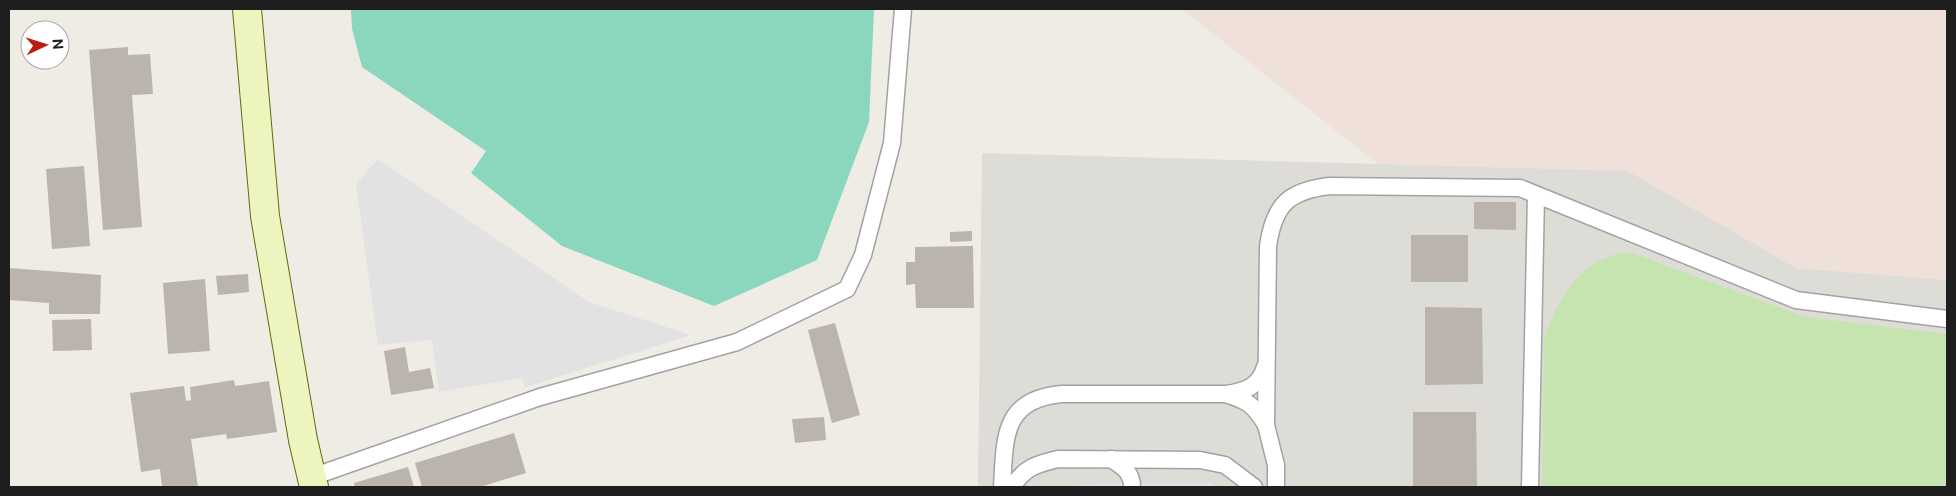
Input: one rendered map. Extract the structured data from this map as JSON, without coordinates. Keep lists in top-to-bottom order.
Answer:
{
  "north": "right"
}
